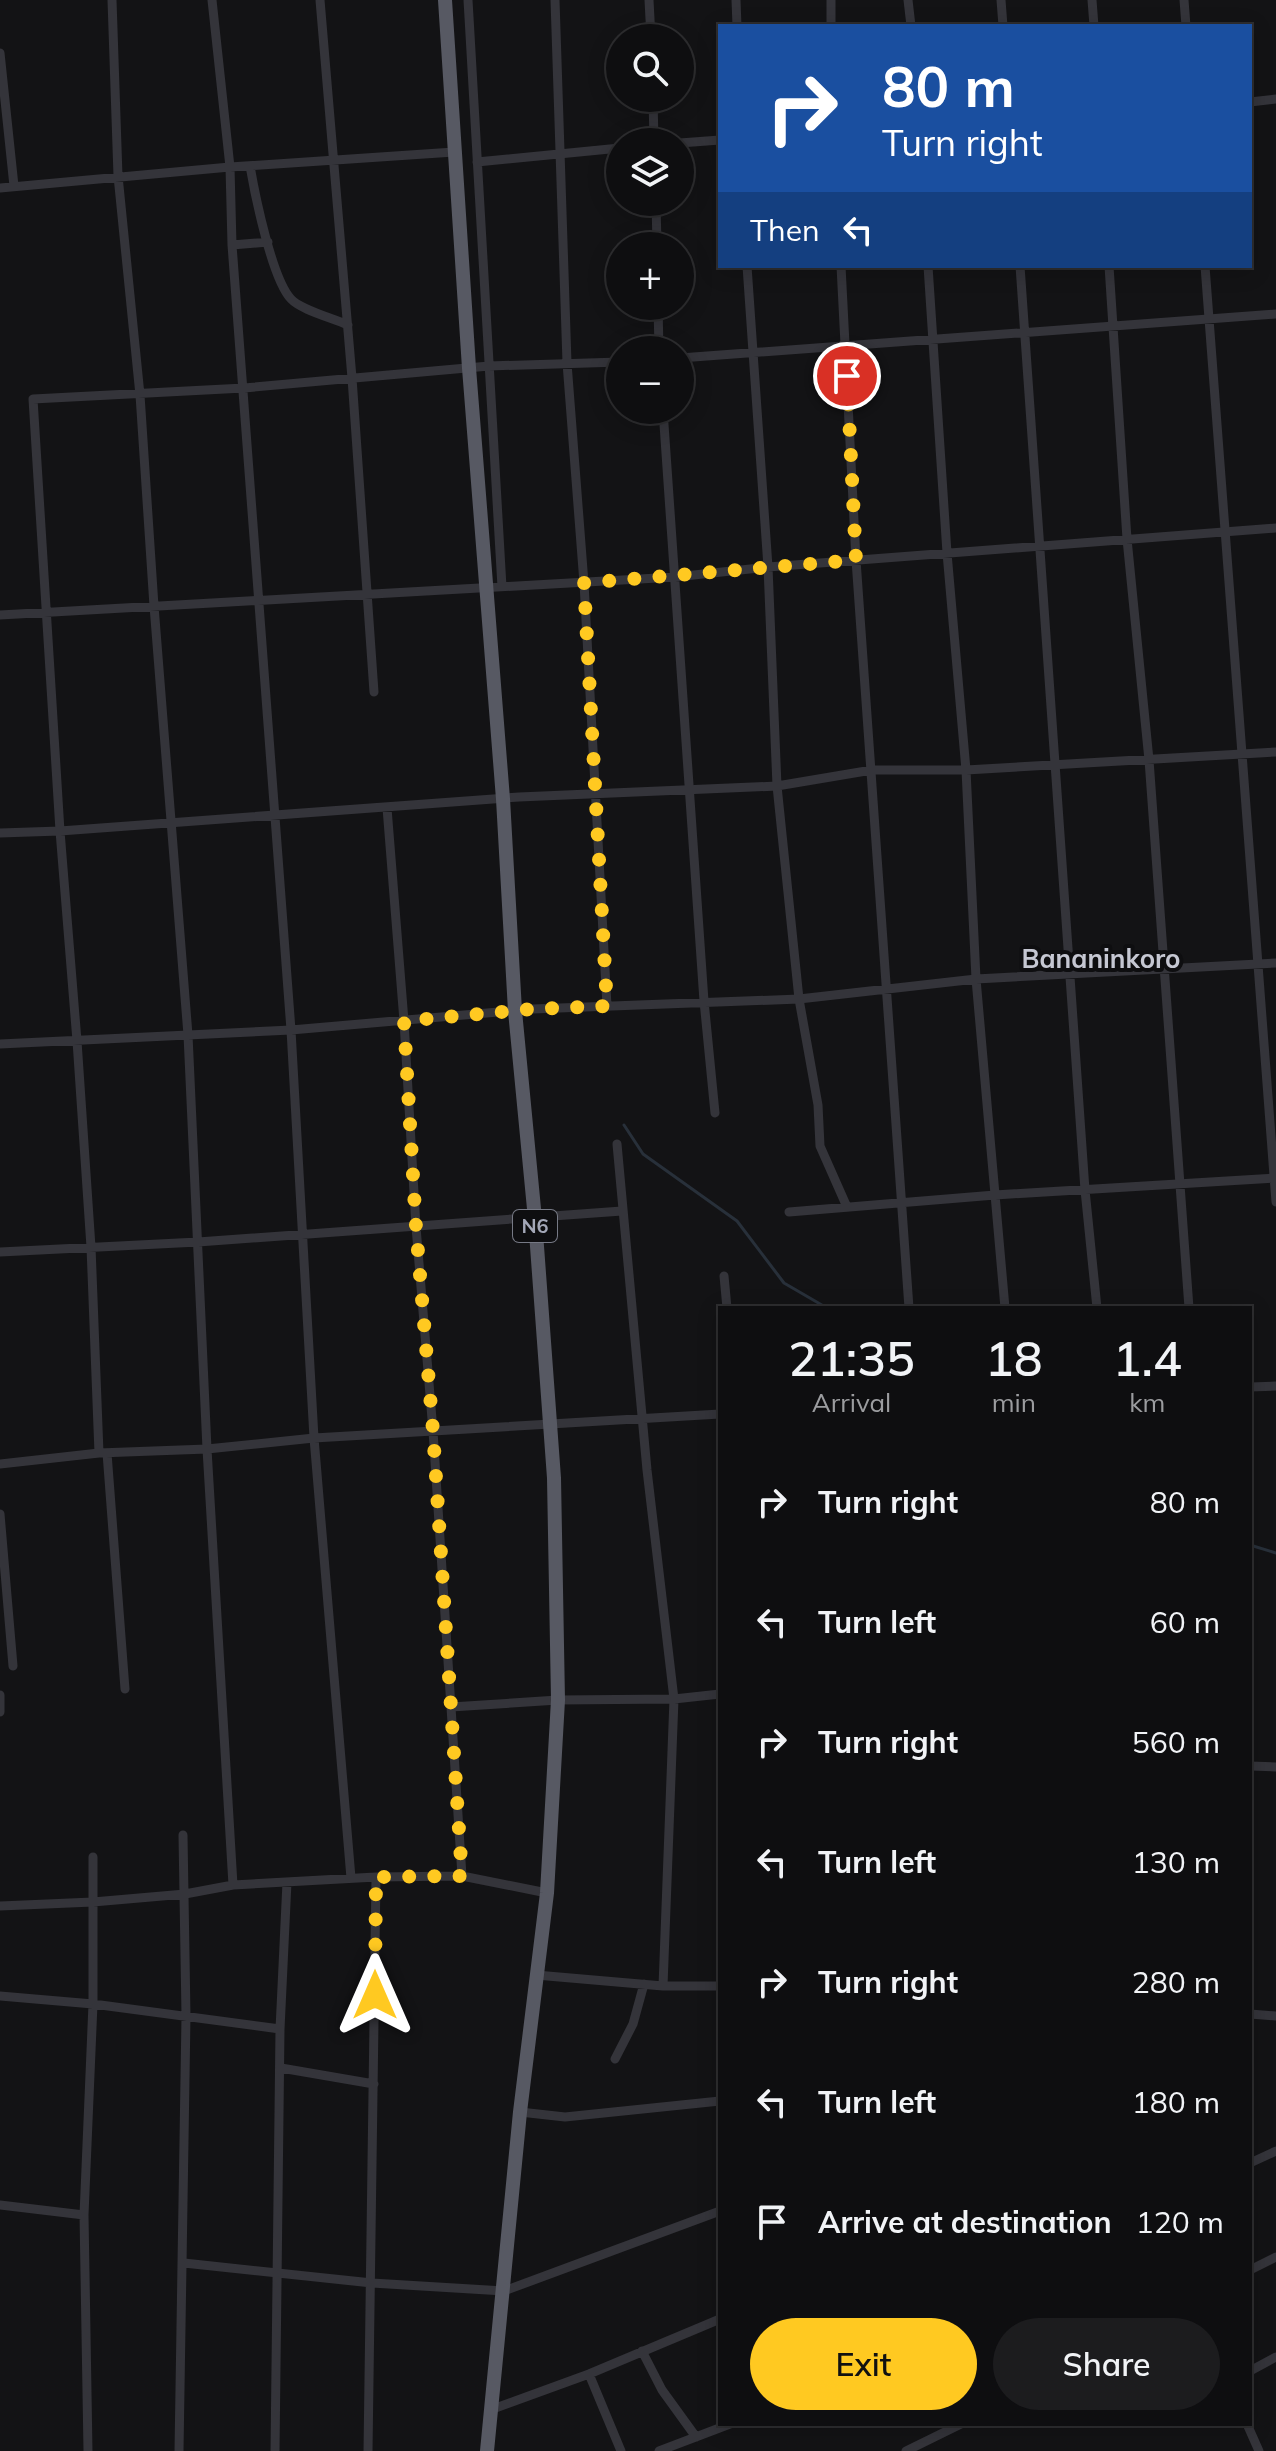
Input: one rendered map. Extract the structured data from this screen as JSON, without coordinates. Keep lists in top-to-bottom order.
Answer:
{
  "streets": {
    "highway": ["N6"]
  },
  "districts": ["Bananinkoro"],
  "page": {
    "map_buttons": ["+", "−"],
    "turn": ["80 m", "Turn right"],
    "then": "Then",
    "eta": [
      "21:35",
      "Arrival",
      "18",
      "min",
      "1.4",
      "km"
    ],
    "list": [
      {
        "name": "Turn right",
        "value": "80 m"
      },
      {
        "name": "Turn left",
        "value": "60 m"
      },
      {
        "name": "Turn right",
        "value": "560 m"
      },
      {
        "name": "Turn left",
        "value": "130 m"
      },
      {
        "name": "Turn right",
        "value": "280 m"
      },
      {
        "name": "Turn left",
        "value": "180 m"
      },
      {
        "name": "Arrive at destination",
        "value": "120 m"
      }
    ],
    "buttons": ["Exit", "Share"]
  }
}
